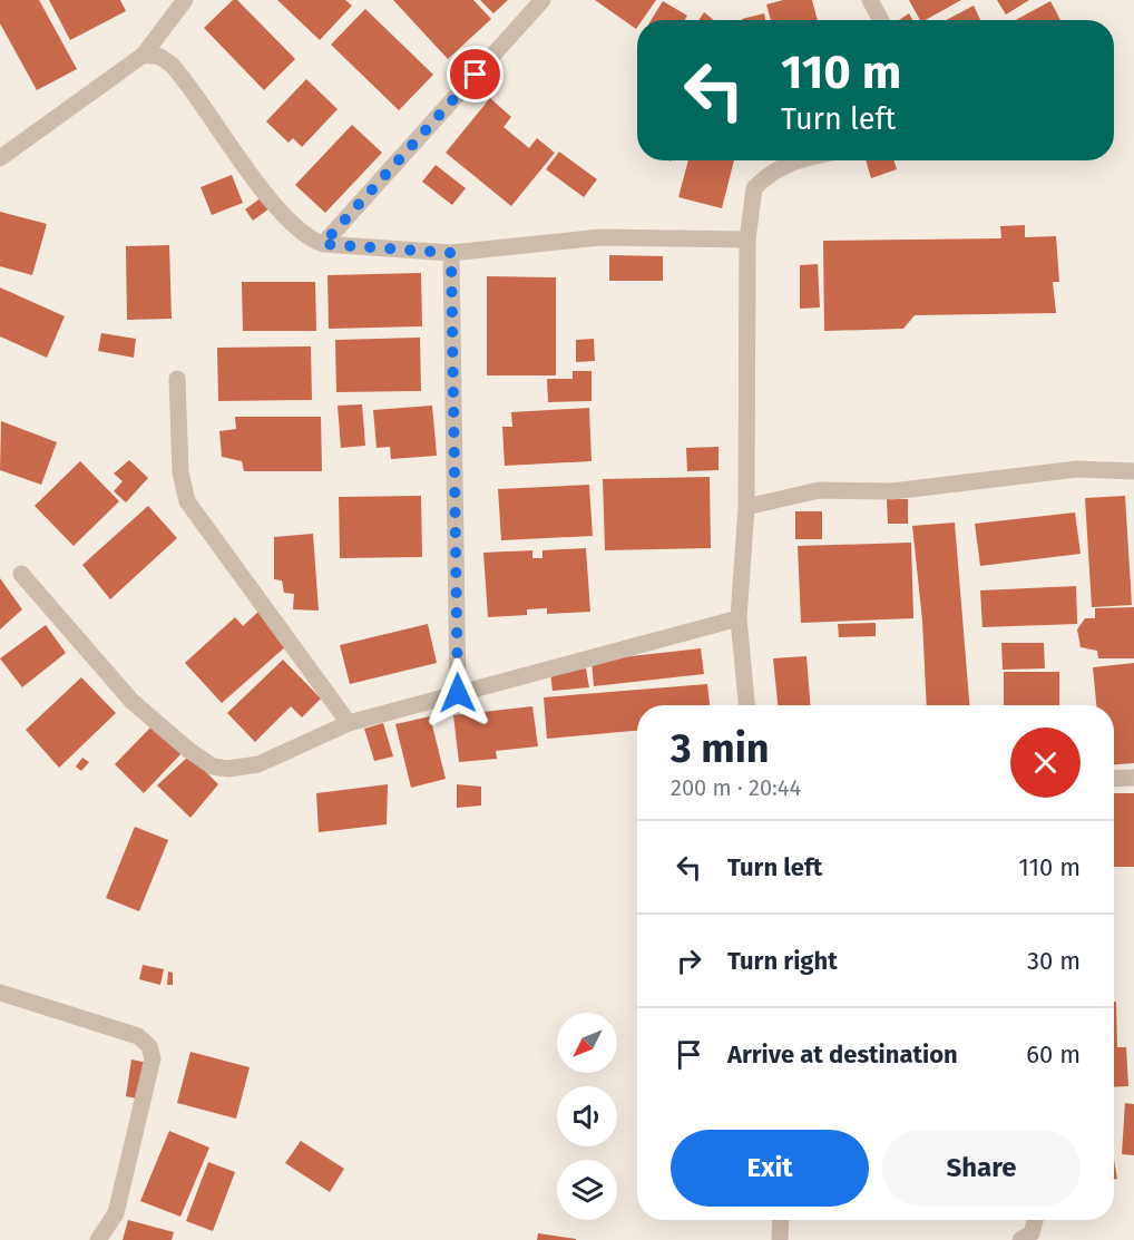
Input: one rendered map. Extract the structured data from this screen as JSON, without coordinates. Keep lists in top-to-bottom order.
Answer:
{
  "north": "bottom left",
  "page": {
    "turn": ["110 m", "Turn left"],
    "heading": ["3 min", "200 m · 20:44"],
    "list": [
      {
        "name": "Turn left",
        "value": "110 m"
      },
      {
        "name": "Turn right",
        "value": "30 m"
      },
      {
        "name": "Arrive at destination",
        "value": "60 m"
      }
    ],
    "buttons": ["Exit", "Share"]
  }
}
